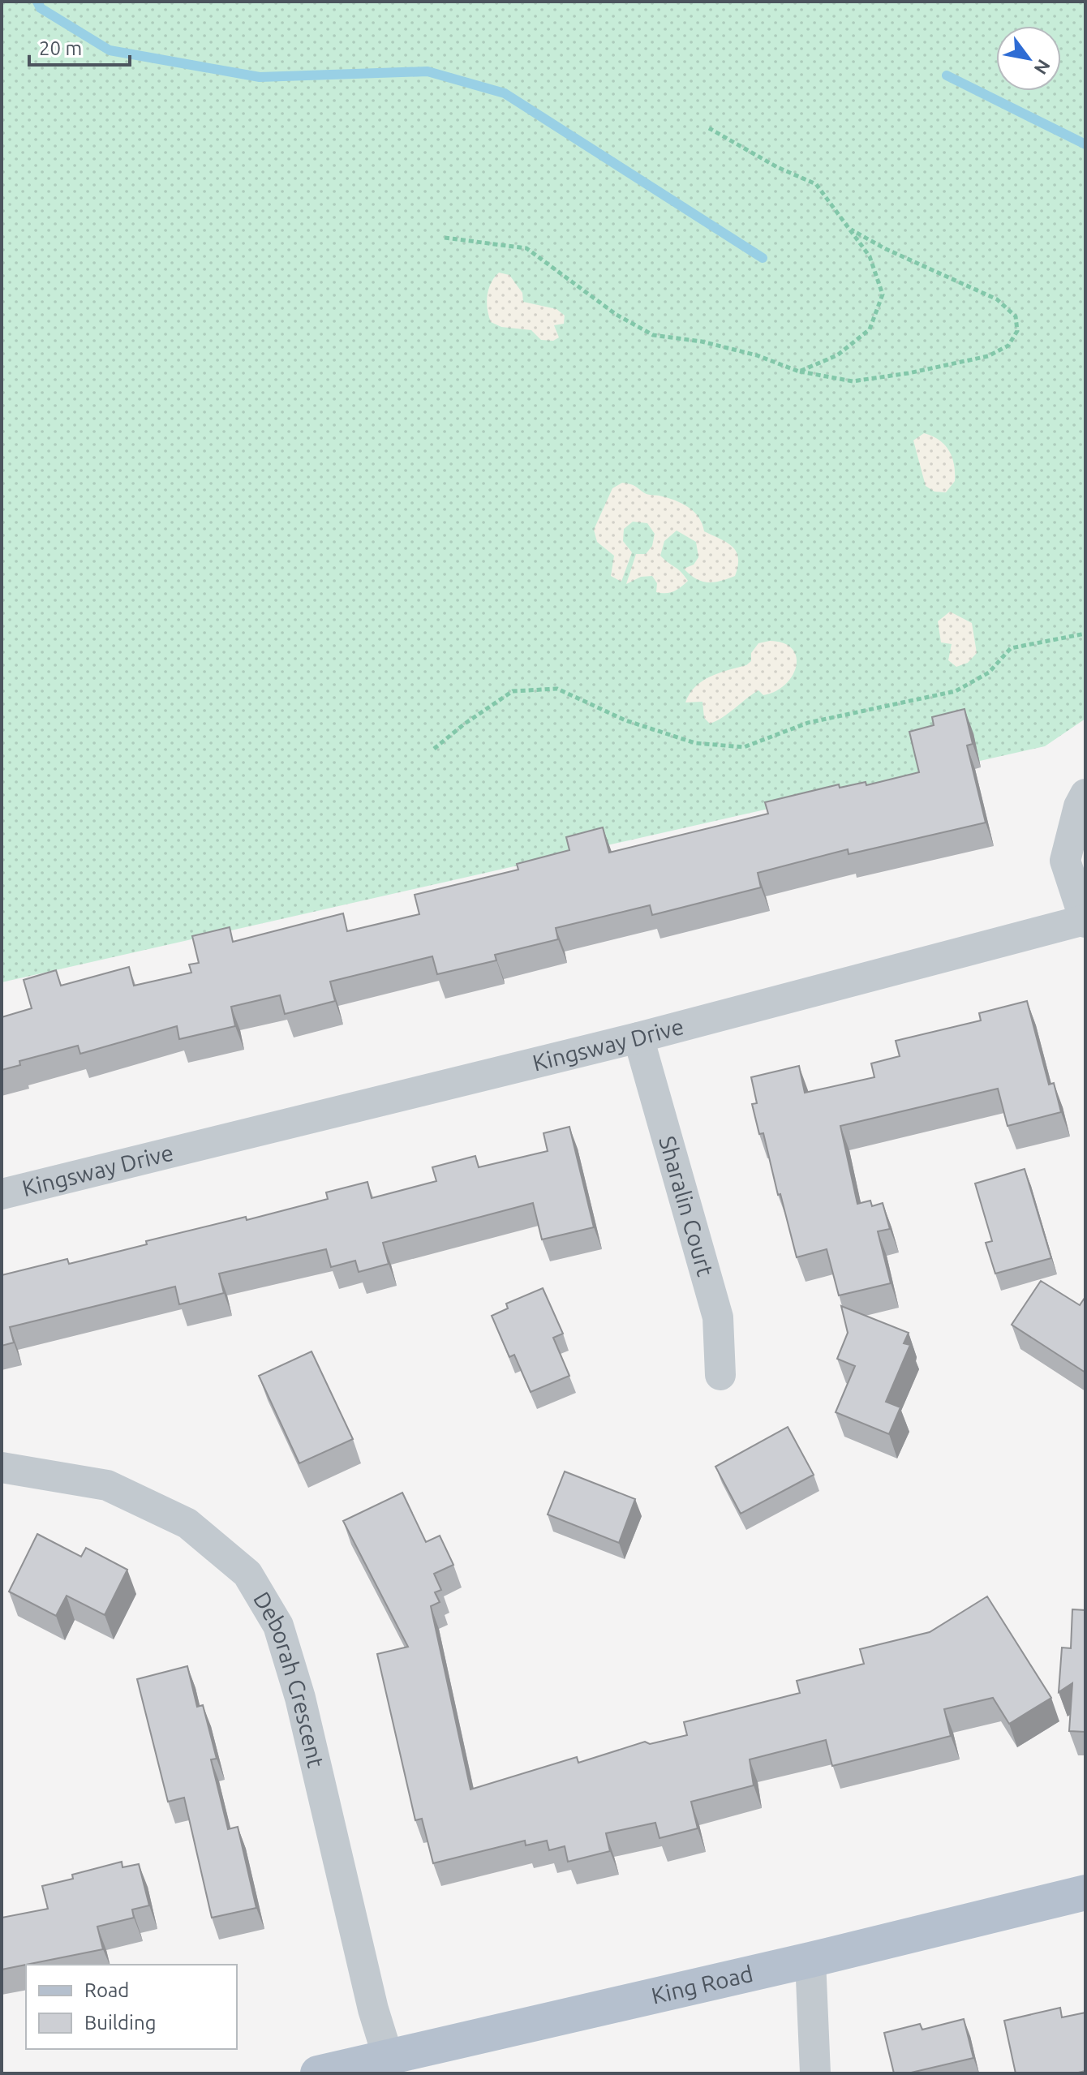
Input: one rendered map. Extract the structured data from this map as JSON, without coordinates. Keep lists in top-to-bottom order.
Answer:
{
  "streets": {
    "main road": ["King Road"],
    "street": ["Kingsway Drive", "Sharalin Court", "Deborah Crescent"]
  },
  "crossings": [
    ["Kingsway Drive", "Sharalin Court"],
    ["Deborah Crescent", "King Road"]
  ],
  "legend": ["Road", "Building"],
  "scale_bar": "20 m",
  "north": "bottom right"
}
